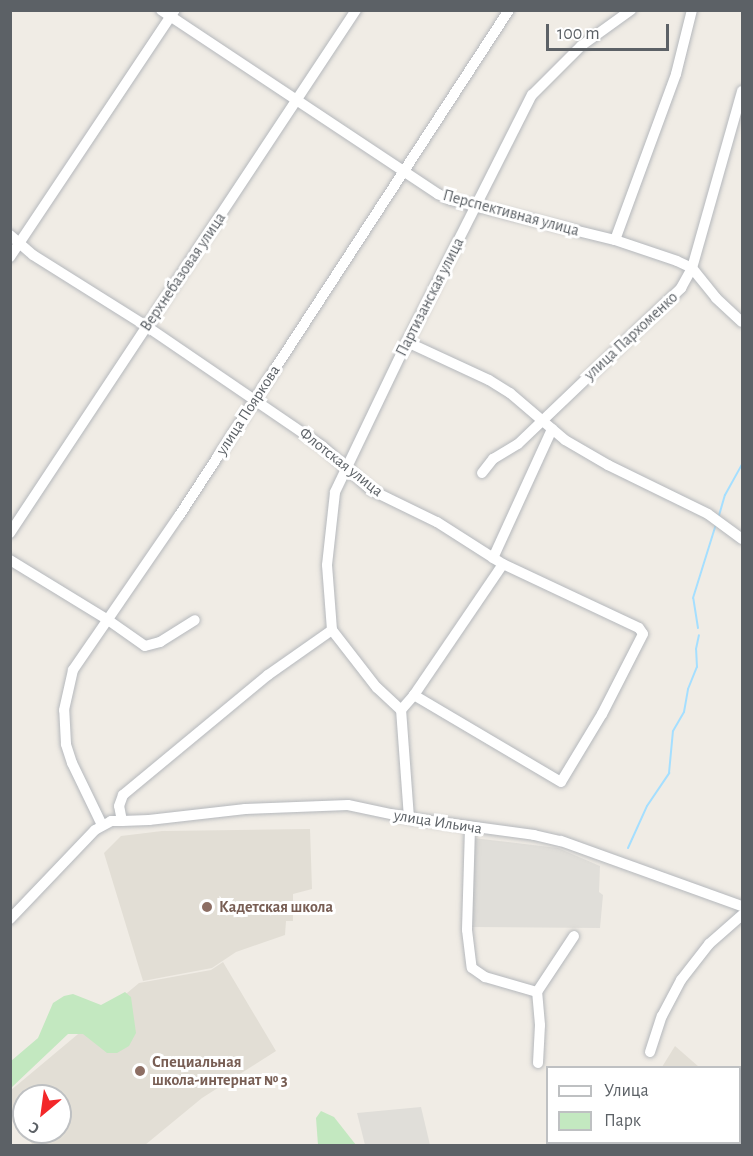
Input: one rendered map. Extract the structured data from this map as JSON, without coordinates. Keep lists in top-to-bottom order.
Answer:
{
  "streets": {
    "street": [
      "Перспективная улица",
      "Верхнебазовая улица",
      "Партизанская улица",
      "улица Пархоменко",
      "улица Пояркова",
      "Флотская улица",
      "улица Ильича"
    ]
  },
  "crossings": [
    ["Перспективная улица", "Верхнебазовая улица"],
    ["Перспективная улица", "Партизанская улица"],
    ["Перспективная улица", "улица Пархоменко"],
    ["Перспективная улица", "улица Пояркова"],
    ["Верхнебазовая улица", "Флотская улица"],
    ["Партизанская улица", "Флотская улица"],
    ["улица Пояркова", "Флотская улица"]
  ],
  "places": ["Кадетская школа", "Специальная школа-интернат № 3"],
  "legend": ["Улица", "Парк"],
  "scale_bar": "100 m",
  "north": "bottom left"
}
